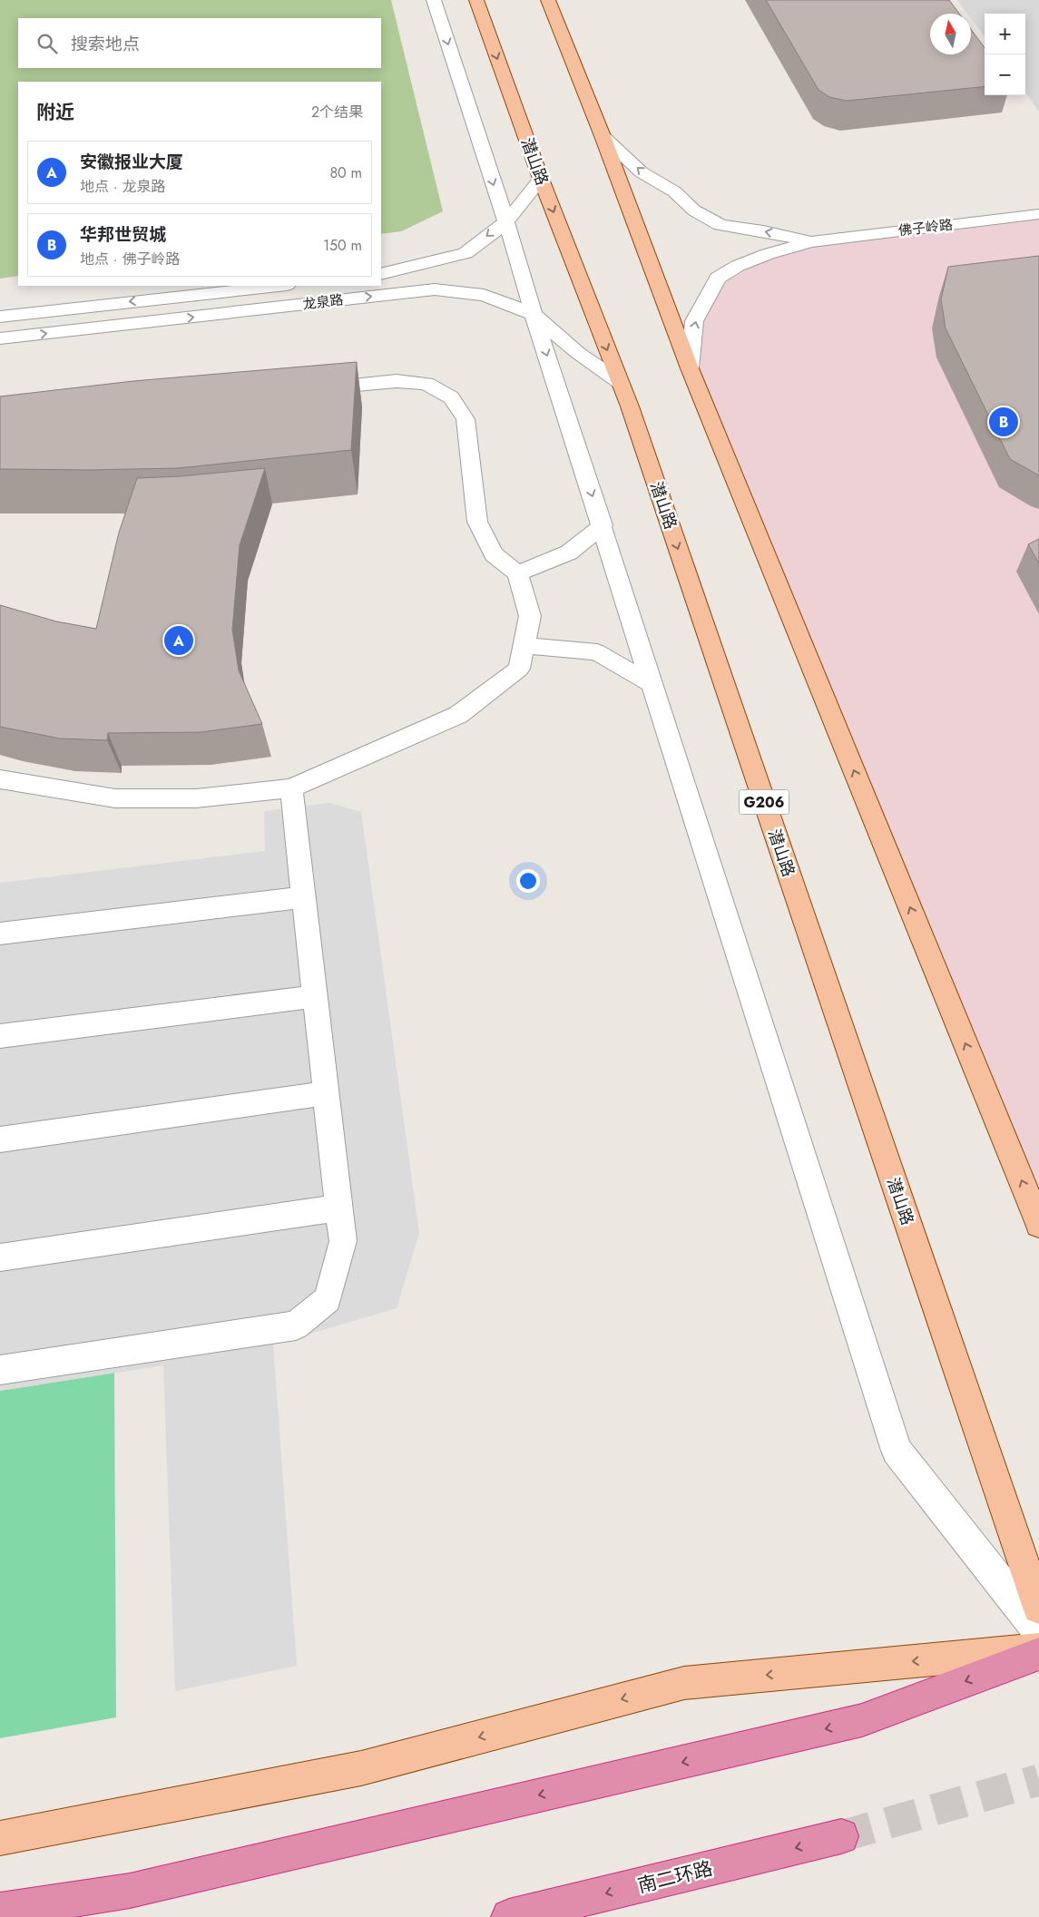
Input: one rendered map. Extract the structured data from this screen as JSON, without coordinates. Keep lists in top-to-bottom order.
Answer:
{
  "streets": {
    "highway": ["南二环路"],
    "main road": ["潜山路", "G206"],
    "street": ["佛子岭路", "龙泉路"]
  },
  "crossings": [
    ["潜山路", "龙泉路"]
  ],
  "north": "top",
  "page": {
    "map_buttons": ["+", "−"],
    "search": "搜索地点",
    "heading": ["附近", "2个结果"],
    "list": [
      {
        "mark": "A",
        "name": "安徽报业大厦",
        "note": "地点 · 龙泉路",
        "value": "80 m"
      },
      {
        "mark": "B",
        "name": "华邦世贸城",
        "note": "地点 · 佛子岭路",
        "value": "150 m"
      }
    ],
    "pins": ["B", "A"]
  }
}
